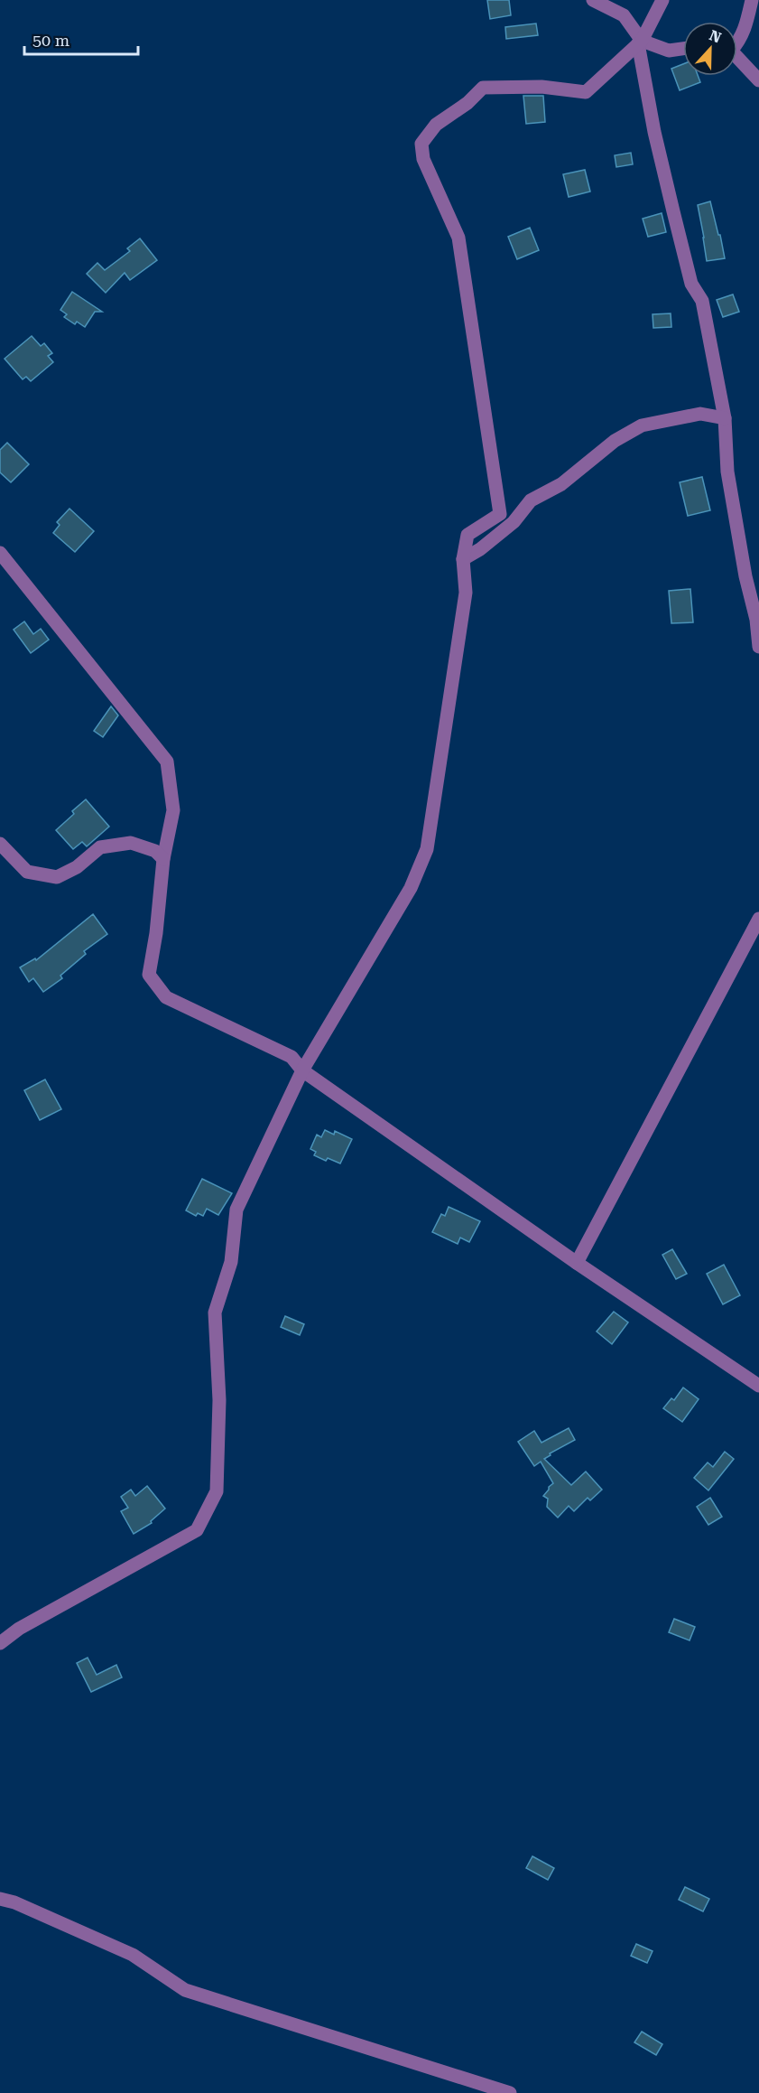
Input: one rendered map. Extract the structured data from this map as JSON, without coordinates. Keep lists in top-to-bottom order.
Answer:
{
  "scale_bar": "50 m",
  "north": "top"
}
